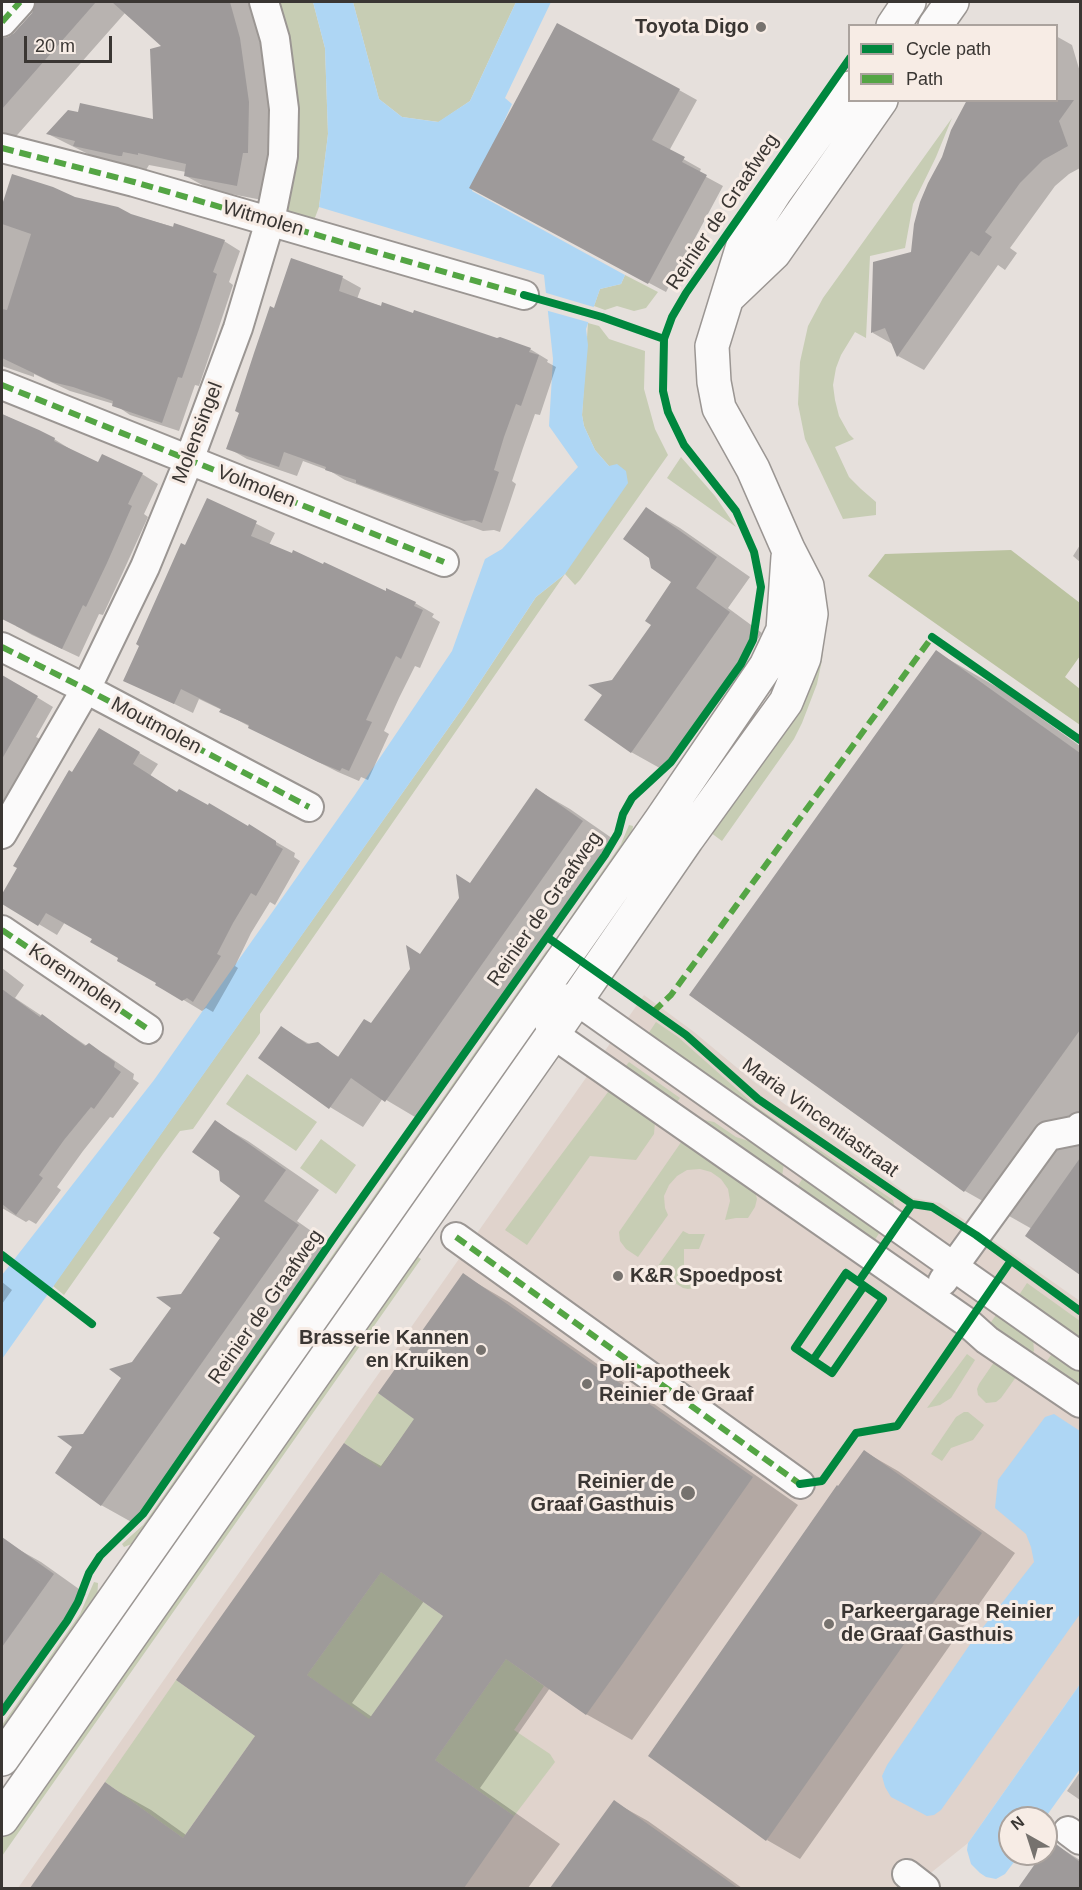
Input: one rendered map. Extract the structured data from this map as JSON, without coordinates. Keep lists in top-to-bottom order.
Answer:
{
  "streets": {
    "main road": ["Reinier de Graafweg"],
    "street": [
      "Witmolen",
      "Molensingel",
      "Volmolen",
      "Moutmolen",
      "Korenmolen"
    ],
    "cycle path": ["Maria Vincentiastraat"]
  },
  "crossings": [
    ["Witmolen", "Molensingel"],
    ["Molensingel", "Volmolen"],
    ["Molensingel", "Moutmolen"]
  ],
  "places": [
    "Toyota Digo",
    "K&R Spoedpost",
    "Brasserie Kannen en Kruiken",
    "Poli-apotheek Reinier de Graaf",
    "Reinier de Graaf Gasthuis",
    "Parkeergarage Reinier de Graaf Gasthuis"
  ],
  "legend": ["Cycle path", "Path"],
  "scale_bar": "20 m",
  "north": "top left"
}
